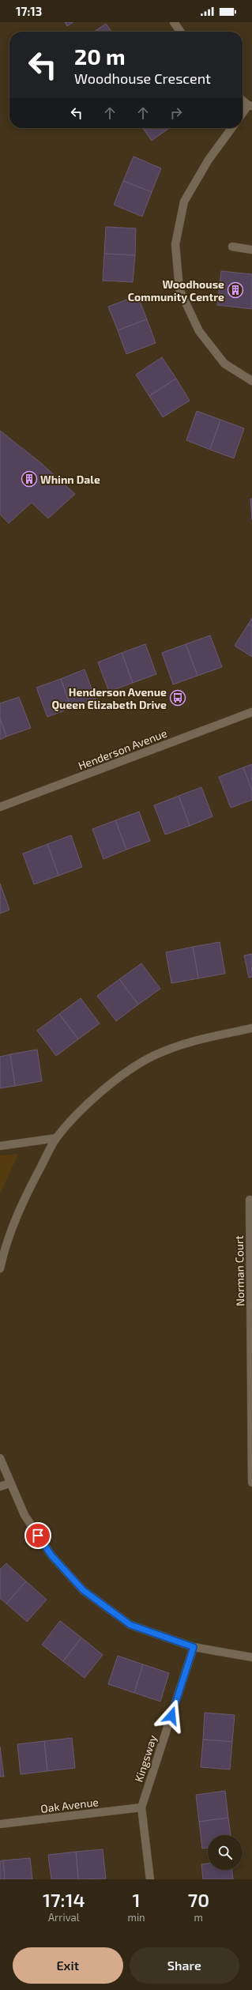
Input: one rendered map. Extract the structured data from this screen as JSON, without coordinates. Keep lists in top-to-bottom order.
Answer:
{
  "streets": {
    "street": [
      "Henderson Avenue",
      "Norman Court",
      "Kingsway",
      "Oak Avenue"
    ]
  },
  "crossings": [
    ["Kingsway", "Oak Avenue"]
  ],
  "places": {
    "building": ["Woodhouse Community Centre", "Whinn Dale"],
    "bus stop": ["Henderson Avenue Queen Elizabeth Drive"]
  },
  "page": {
    "status": "17:13",
    "turn": ["20 m", "Woodhouse Crescent"],
    "eta": [
      "17:14",
      "Arrival",
      "1",
      "min",
      "70",
      "m"
    ],
    "buttons": ["Exit", "Share"]
  }
}
